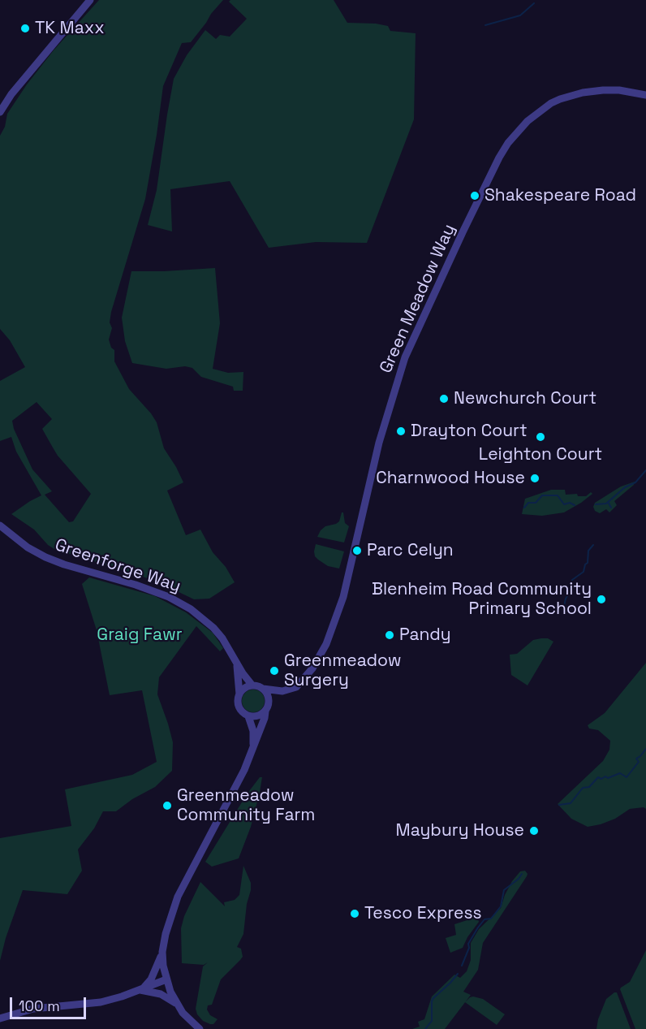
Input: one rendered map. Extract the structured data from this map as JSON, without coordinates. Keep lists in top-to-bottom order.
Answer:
{
  "streets": {
    "street": ["Green Meadow Way", "Greenforge Way"]
  },
  "crossings": [
    ["Green Meadow Way", "Greenforge Way"]
  ],
  "parks": ["Graig Fawr"],
  "places": [
    "TK Maxx",
    "Shakespeare Road",
    "Newchurch Court",
    "Drayton Court",
    "Leighton Court",
    "Charnwood House",
    "Parc Celyn",
    "Blenheim Road Community Primary School",
    "Pandy",
    "Greenmeadow Surgery",
    "Greenmeadow Community Farm",
    "Maybury House",
    "Tesco Express"
  ],
  "scale_bar": "100 m"
}
